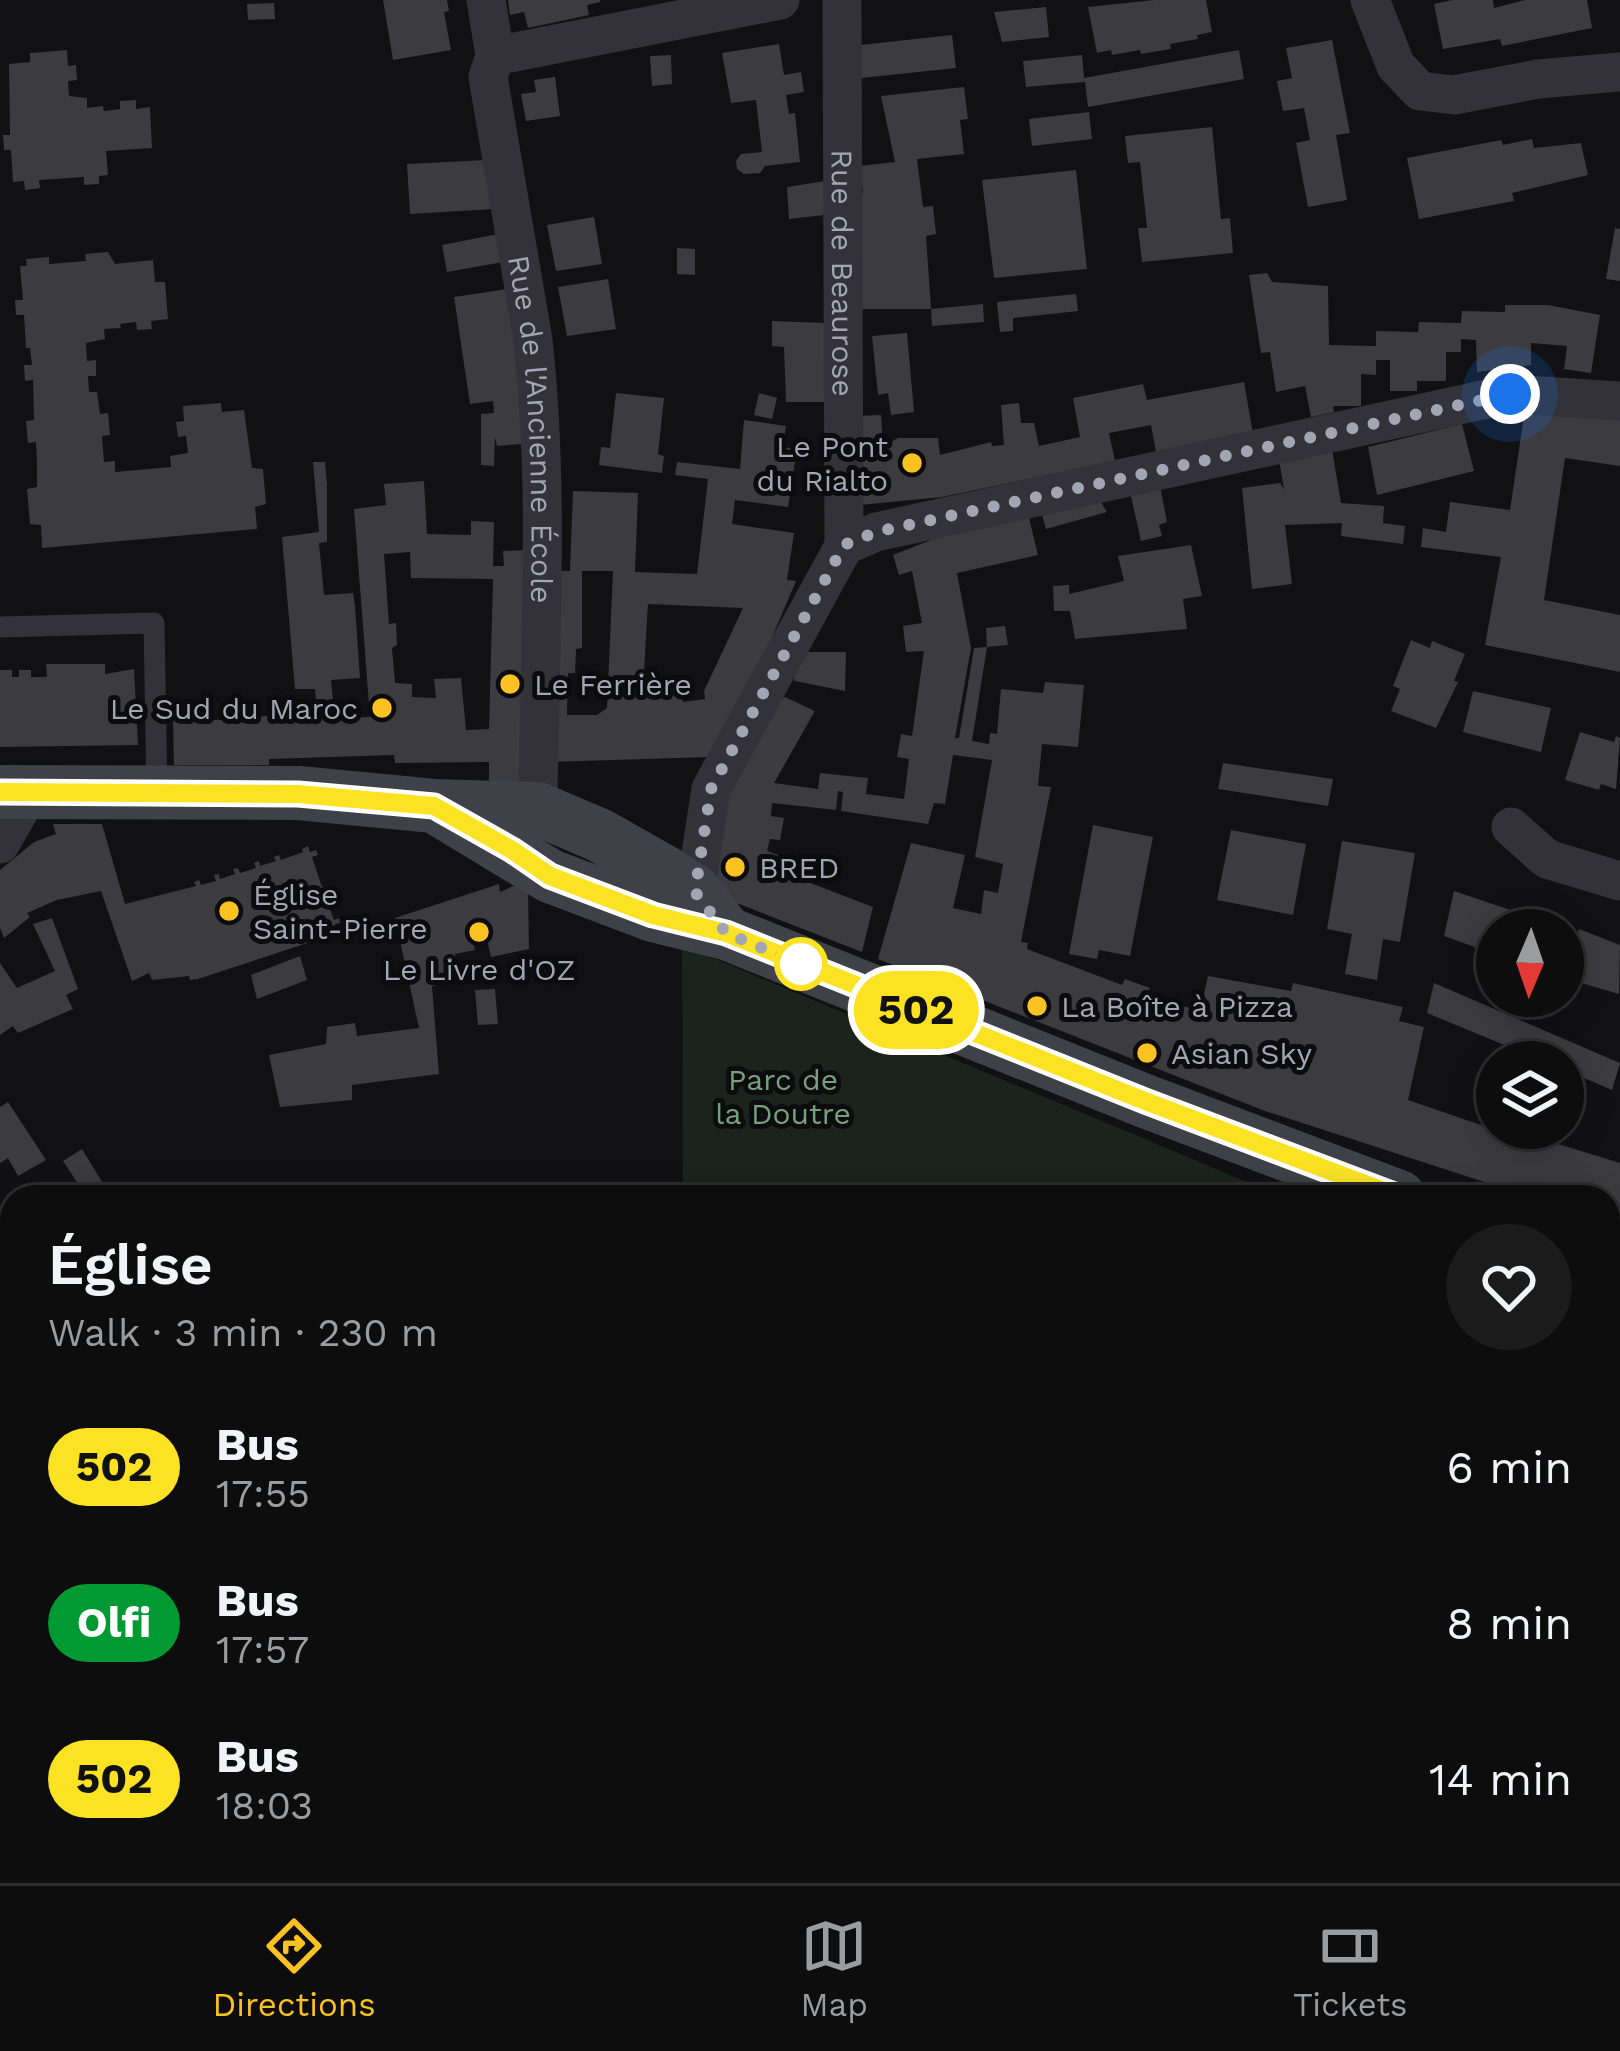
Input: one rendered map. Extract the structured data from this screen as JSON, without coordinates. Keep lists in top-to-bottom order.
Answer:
{
  "streets": {
    "street": ["Rue de Beaurose", "Rue de l'Ancienne École"]
  },
  "parks": ["Parc de la Doutre"],
  "places": [
    "Le Pont du Rialto",
    "Le Ferrière",
    "Le Sud du Maroc",
    "BRED",
    "Église Saint-Pierre",
    "Le Livre d'OZ",
    "La Boîte à Pizza",
    "Asian Sky"
  ],
  "lines": ["bus line 502"],
  "north": "bottom",
  "page": {
    "on_map": "502",
    "heading": ["Église", "Walk · 3 min · 230 m"],
    "list": [
      {
        "mark": "502",
        "name": "Bus",
        "note": "17:55",
        "value": "6 min"
      },
      {
        "mark": "Olfi",
        "name": "Bus",
        "note": "17:57",
        "value": "8 min"
      },
      {
        "mark": "502",
        "name": "Bus",
        "note": "18:03",
        "value": "14 min"
      }
    ],
    "tabs": ["Directions", "Map", "Tickets"]
  }
}
